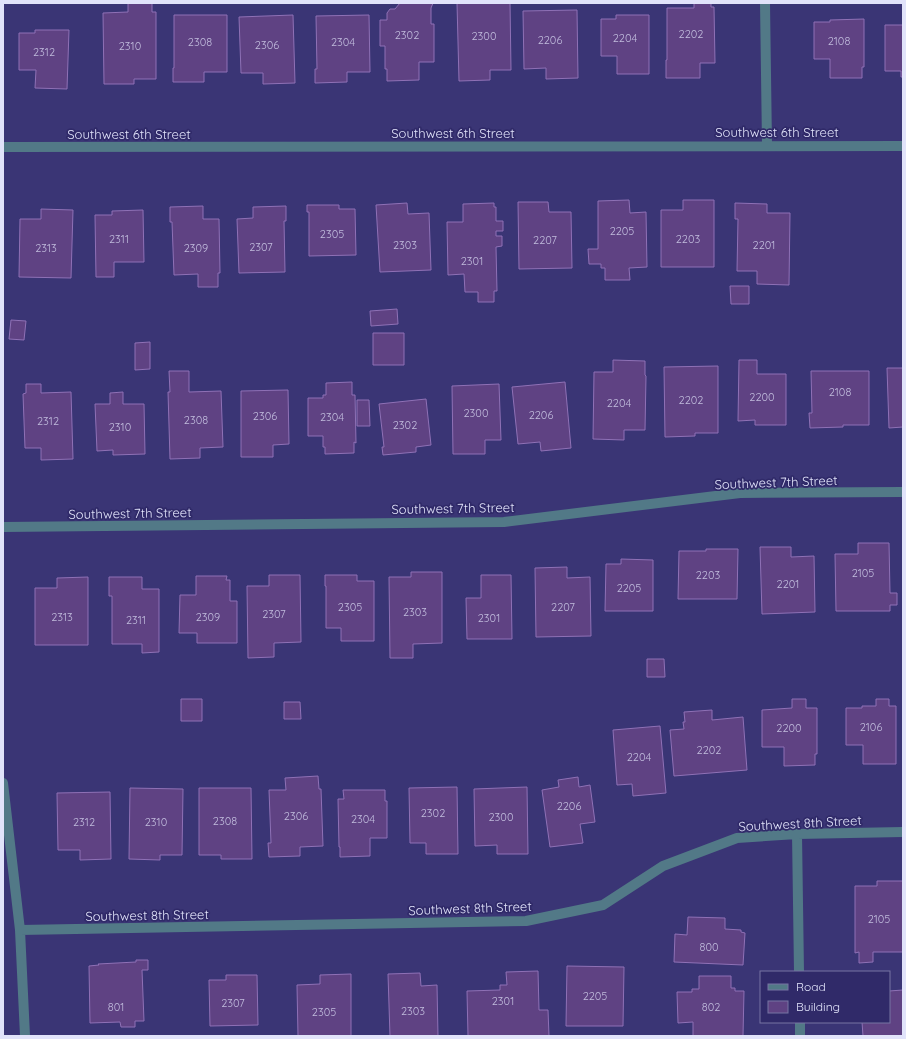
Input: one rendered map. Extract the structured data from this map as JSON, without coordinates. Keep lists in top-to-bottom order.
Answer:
{
  "streets": {
    "street": ["Southwest 6th Street", "Southwest 7th Street", "Southwest 8th Street"]
  },
  "house_numbers": [
    "2202",
    "2302",
    "2300",
    "2204",
    "2206",
    "2108",
    "2308",
    "2304",
    "2306",
    "2310",
    "2312",
    "2205",
    "2305",
    "2311",
    "2203",
    "2207",
    "2303",
    "2201",
    "2307",
    "2313",
    "2309",
    "2301",
    "2108",
    "2200",
    "2202",
    "2204",
    "2300",
    "2206",
    "2306",
    "2304",
    "2308",
    "2312",
    "2302",
    "2310",
    "2105",
    "2203",
    "2201",
    "2205",
    "2305",
    "2207",
    "2303",
    "2307",
    "2313",
    "2309",
    "2301",
    "2311",
    "2106",
    "2200",
    "2202",
    "2204",
    "2206",
    "2302",
    "2306",
    "2300",
    "2304",
    "2308",
    "2312",
    "2310",
    "2105",
    "800",
    "2205",
    "2301",
    "2307",
    "801",
    "802",
    "2303",
    "2305"
  ],
  "legend": ["Road", "Building"]
}
